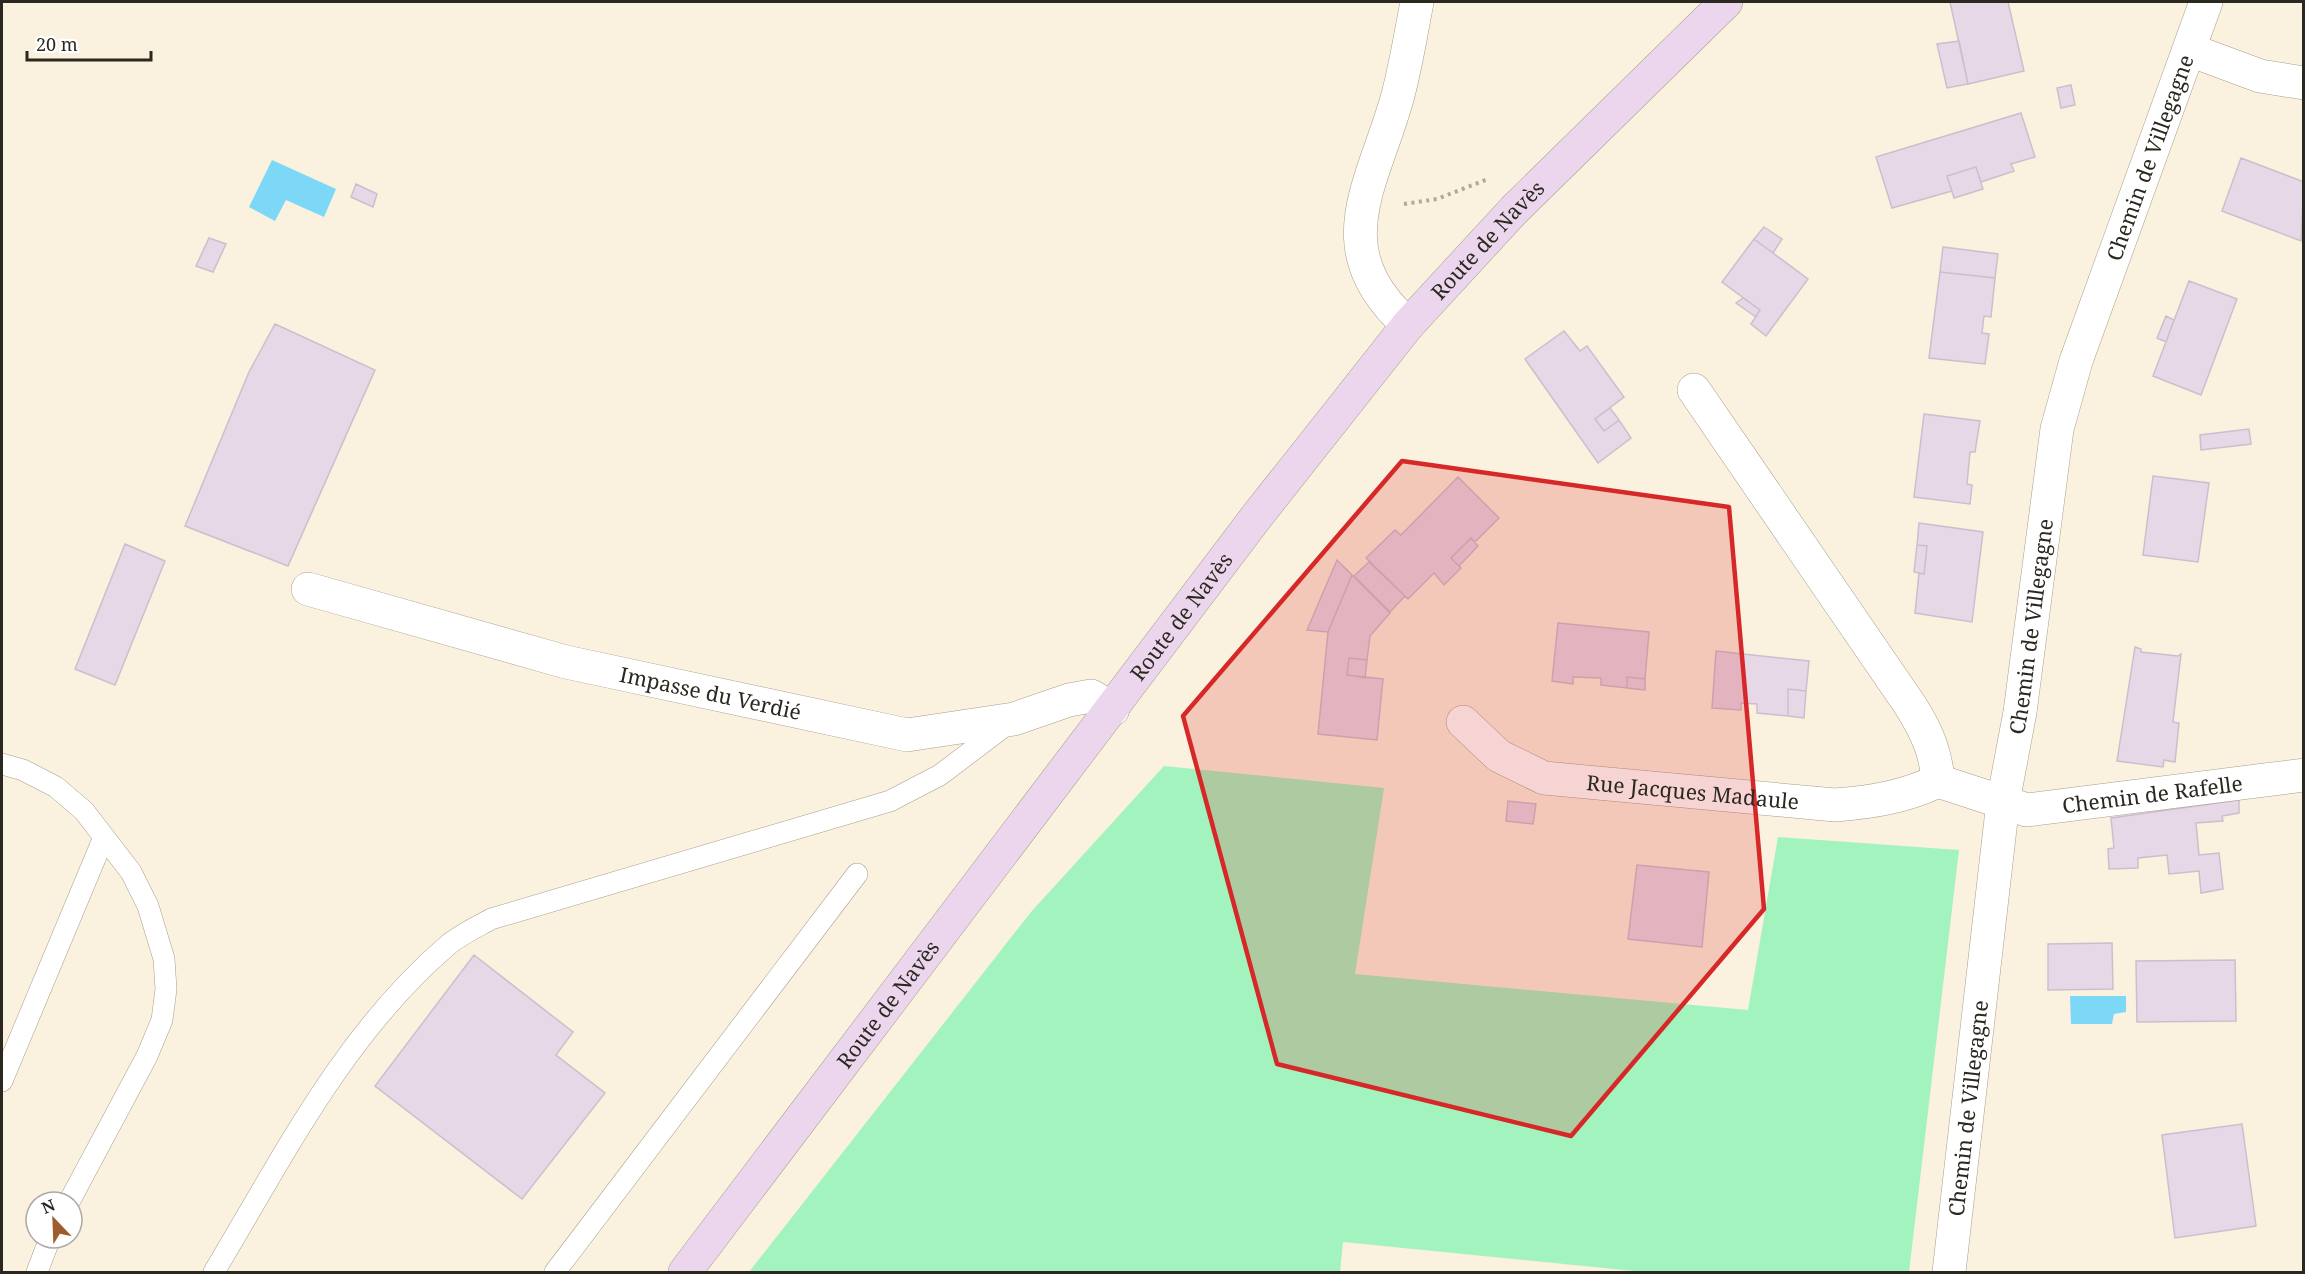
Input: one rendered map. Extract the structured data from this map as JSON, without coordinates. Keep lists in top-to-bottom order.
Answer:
{
  "streets": {
    "main road": ["Route de Navès"],
    "street": [
      "Chemin de Villegagne",
      "Impasse du Verdié",
      "Rue Jacques Madaule",
      "Chemin de Rafelle"
    ]
  },
  "crossings": [
    ["Chemin de Villegagne", "Chemin de Rafelle"],
    ["Route de Navès", "Impasse du Verdié"]
  ],
  "scale_bar": "20 m",
  "north": "top left"
}
